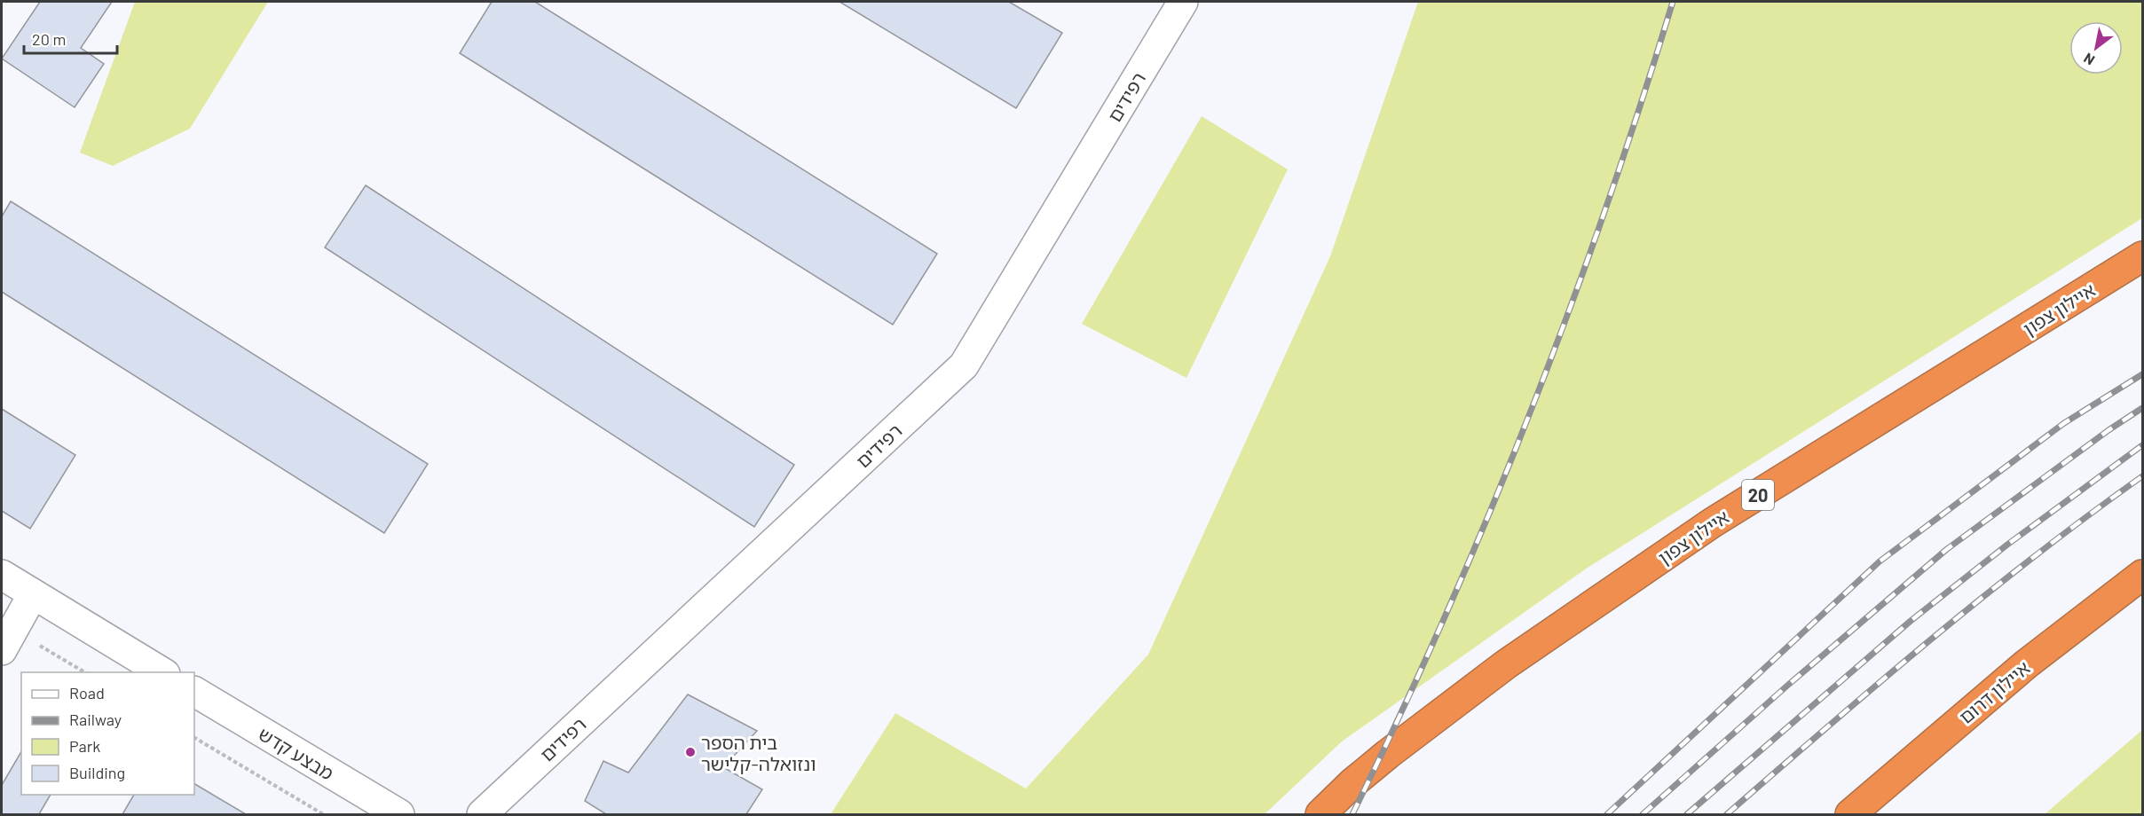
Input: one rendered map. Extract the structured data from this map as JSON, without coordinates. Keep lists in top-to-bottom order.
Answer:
{
  "streets": {
    "highway": ["איילון צפון", "20", "איילון דרום"],
    "street": ["רפידים", "מבצע קדש"]
  },
  "places": ["בית הספר ונזואלה-קלישר"],
  "legend": [
    "Road",
    "Railway",
    "Park",
    "Building"
  ],
  "scale_bar": "20 m",
  "north": "bottom left"
}
